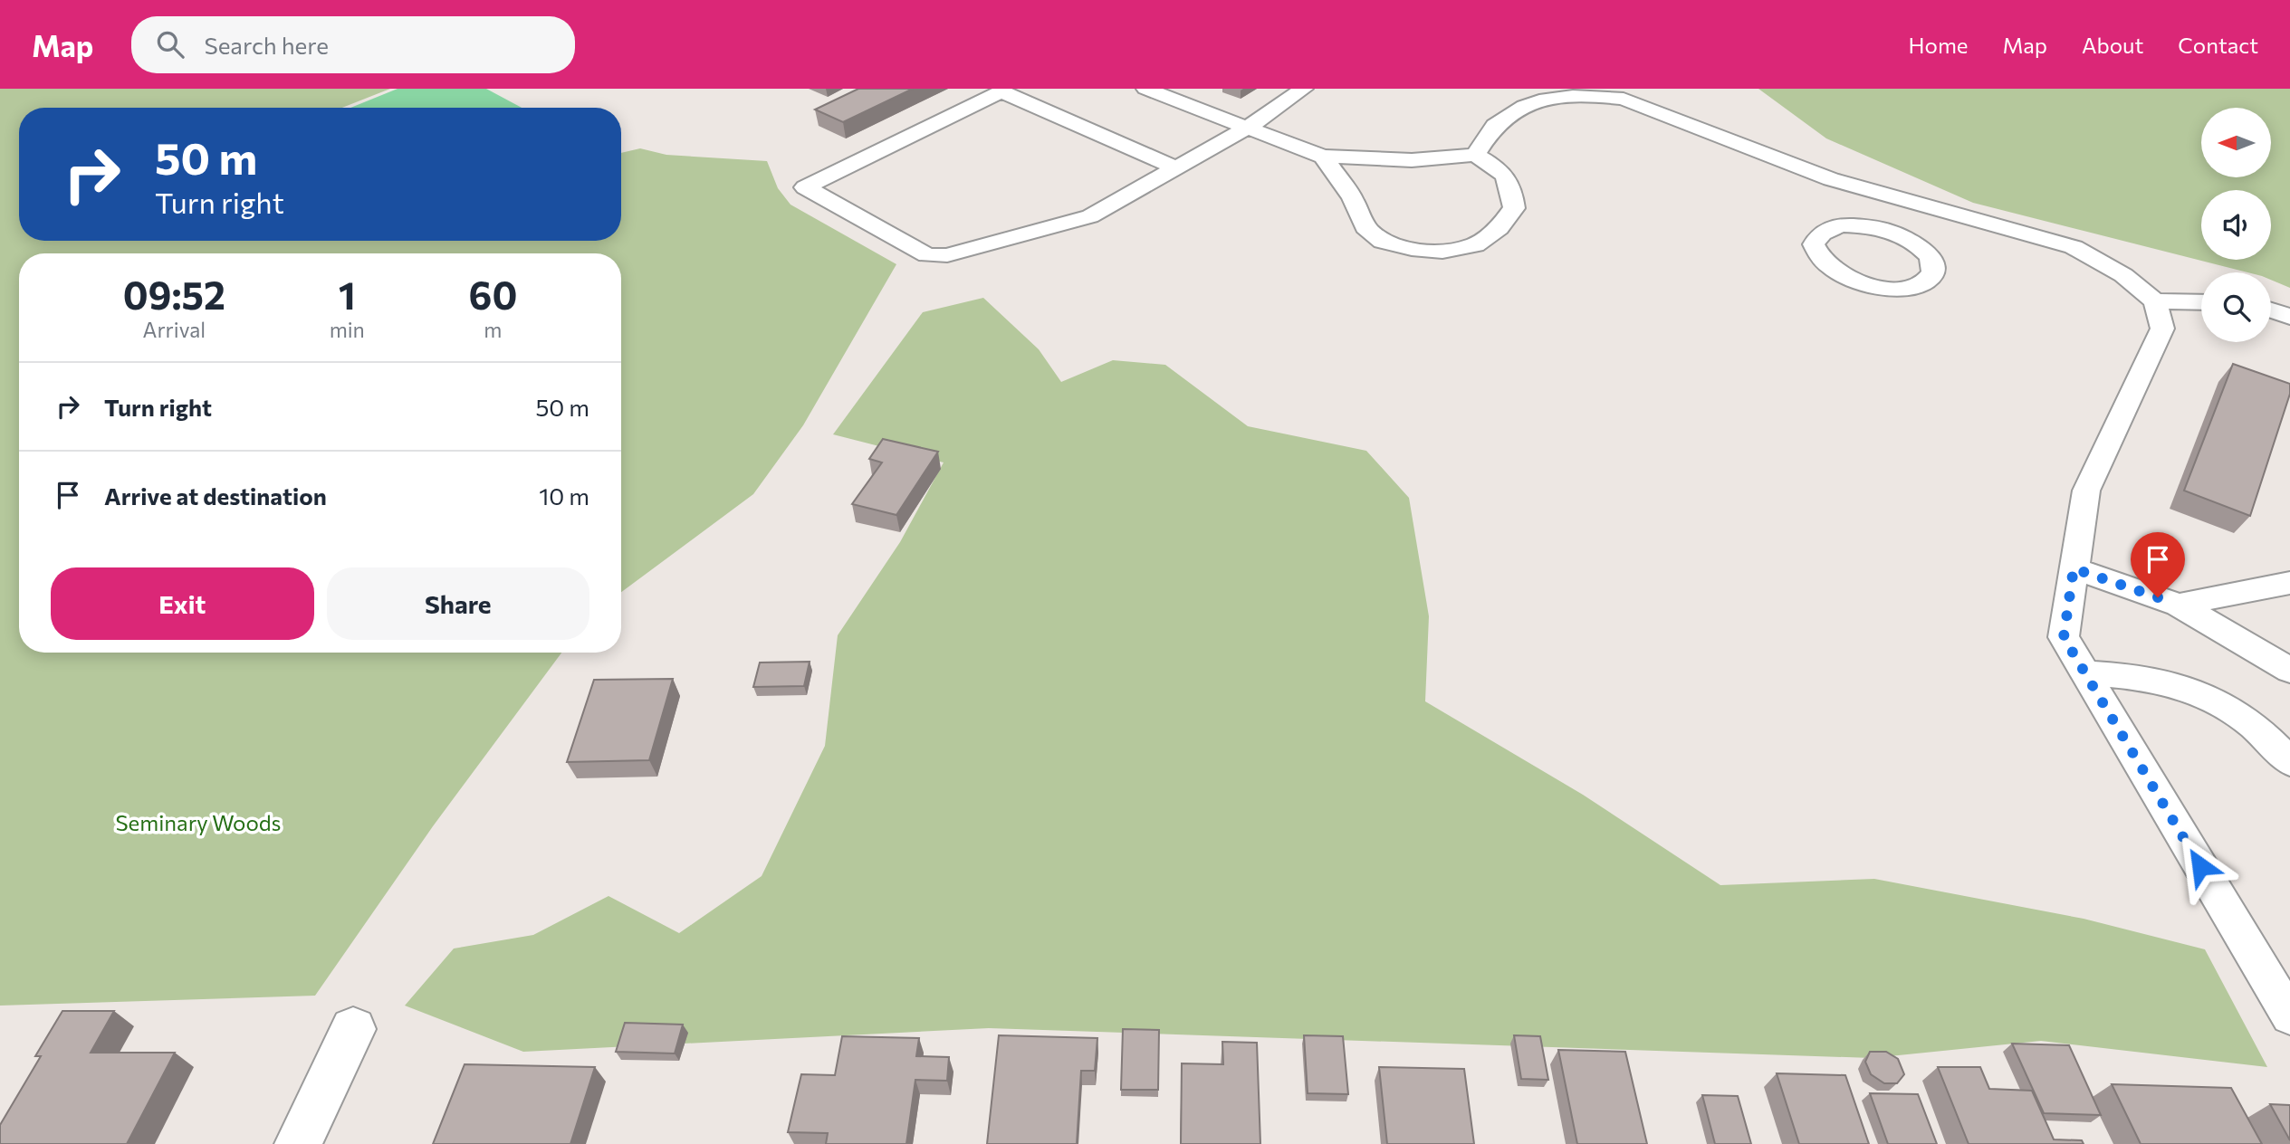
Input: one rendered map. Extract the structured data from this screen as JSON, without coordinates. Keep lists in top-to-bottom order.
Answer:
{
  "parks": ["Seminary Woods"],
  "north": "left",
  "page": {
    "header": "Map",
    "search": "Search here",
    "nav": [
      "Home",
      "Map",
      "About",
      "Contact"
    ],
    "turn": ["50 m", "Turn right"],
    "eta": [
      "09:52",
      "Arrival",
      "1",
      "min",
      "60",
      "m"
    ],
    "list": [
      {
        "name": "Turn right",
        "value": "50 m"
      },
      {
        "name": "Arrive at destination",
        "value": "10 m"
      }
    ],
    "buttons": ["Exit", "Share"]
  }
}
